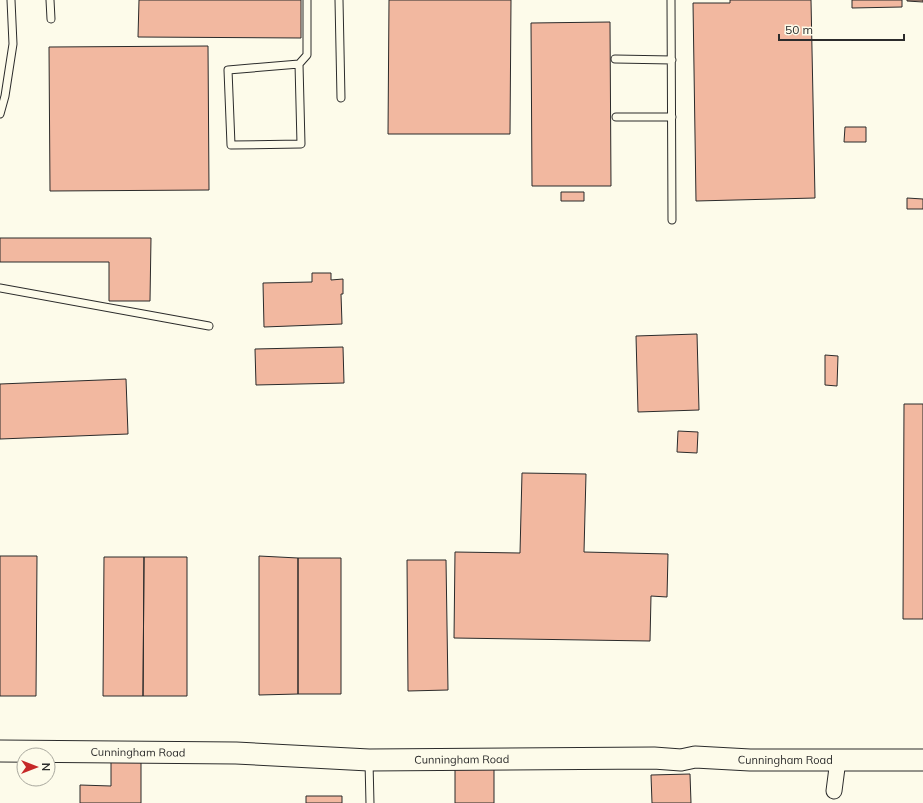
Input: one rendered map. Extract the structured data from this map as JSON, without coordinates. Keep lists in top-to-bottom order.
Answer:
{
  "streets": {
    "street": ["Cunningham Road"]
  },
  "scale_bar": "50 m",
  "north": "right"
}
